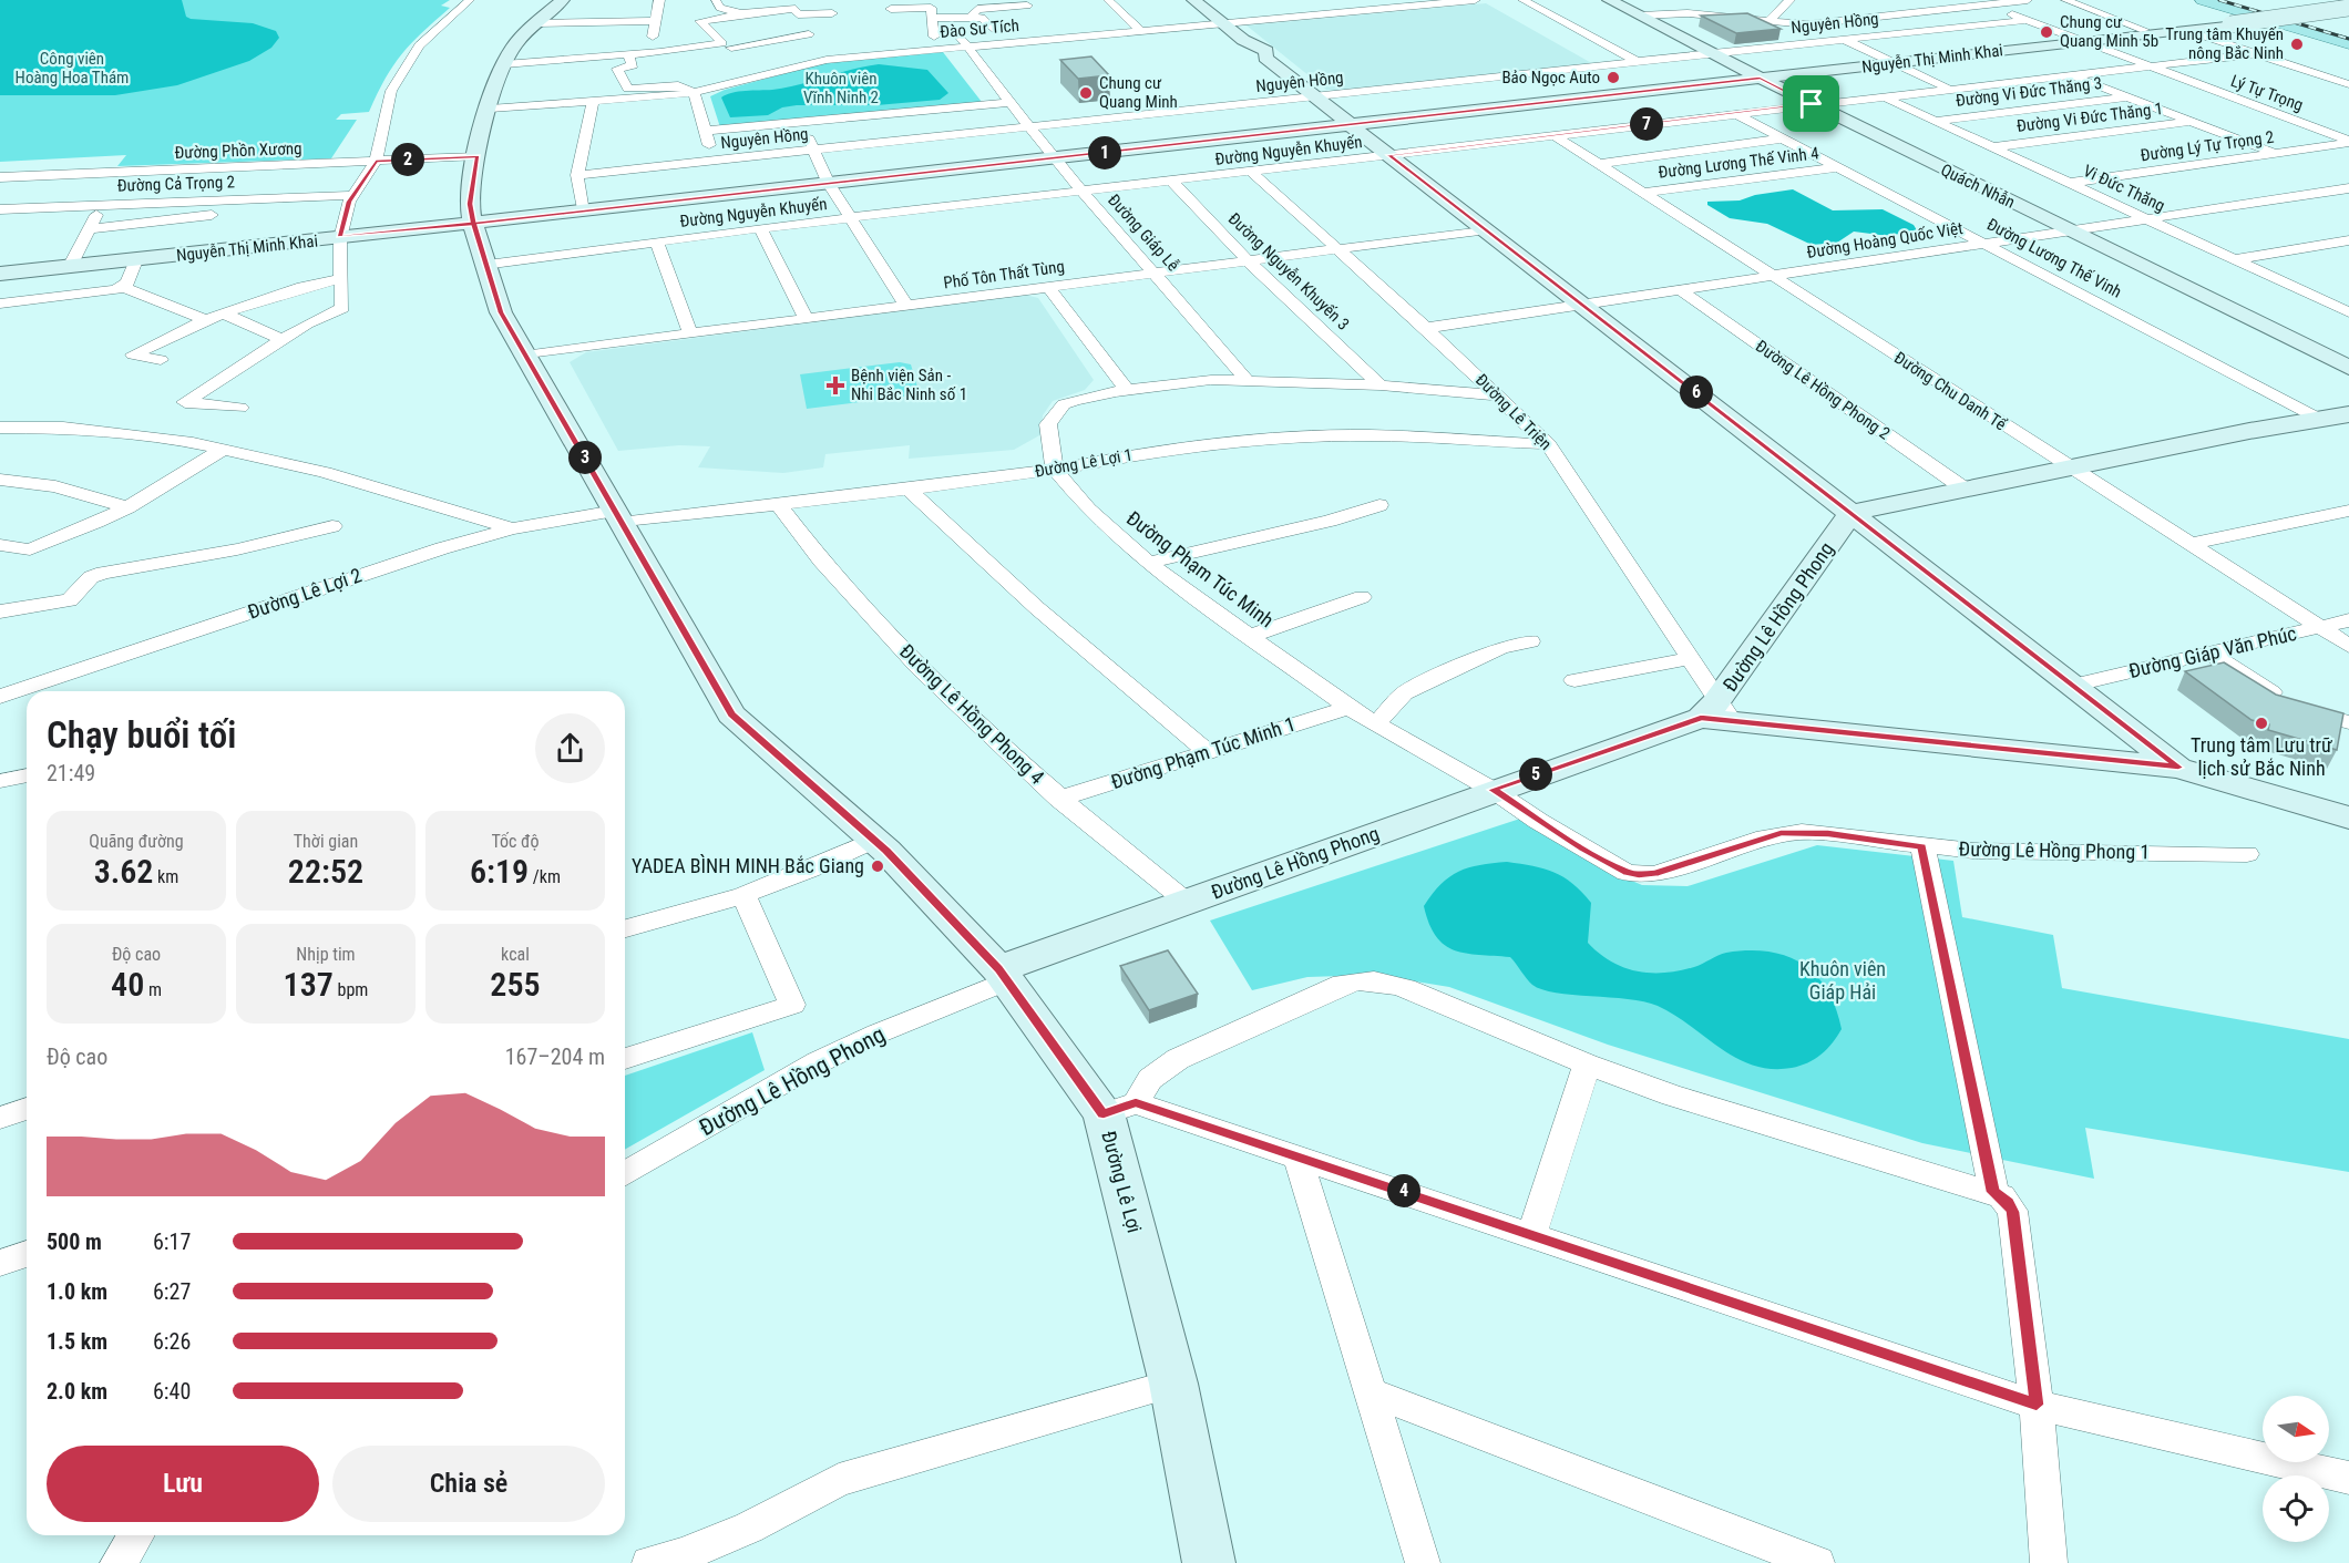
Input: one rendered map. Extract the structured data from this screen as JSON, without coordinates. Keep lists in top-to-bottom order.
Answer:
{
  "streets": {
    "main road": [
      "Nguyễn Thị Minh Khai",
      "Quách Nhẫn",
      "Đường Lê Hồng Phong",
      "Đường Lê Lợi"
    ],
    "street": [
      "Nguyên Hồng",
      "Đào Sư Tích",
      "Đường Vi Đức Thăng 3",
      "Lý Tự Trọng",
      "Đường Vi Đức Thăng 1",
      "Đường Lý Tự Trọng 2",
      "Đường Phồn Xương",
      "Đường Nguyễn Khuyến",
      "Đường Lương Thế Vinh 4",
      "Đường Cả Trọng 2",
      "Vi Đức Thăng",
      "Đường Giáp Lễ",
      "Đường Hoàng Quốc Việt",
      "Đường Lương Thế Vinh",
      "Đường Nguyễn Khuyến 3",
      "Phố Tôn Thất Tùng",
      "Đường Lê Hồng Phong 2",
      "Đường Chu Danh Tể",
      "Đường Lê Triện",
      "Đường Lê Lợi 1",
      "Đường Phạm Túc Minh",
      "Đường Lê Lợi 2",
      "Đường Giáp Văn Phúc",
      "Đường Lê Hồng Phong 4",
      "Đường Phạm Túc Minh 1",
      "Đường Lê Hồng Phong 1"
    ]
  },
  "crossings": [
    ["Nguyên Hồng", "Lý Tự Trọng"],
    ["Nguyên Hồng", "Quách Nhẫn"],
    ["Nguyên Hồng", "Đường Giáp Lễ"],
    ["Đào Sư Tích", "Đường Giáp Lễ"],
    ["Đào Sư Tích", "Đường Lê Lợi"],
    ["Nguyễn Thị Minh Khai", "Lý Tự Trọng"],
    ["Nguyễn Thị Minh Khai", "Quách Nhẫn"],
    ["Nguyễn Thị Minh Khai", "Đường Giáp Lễ"],
    ["Nguyễn Thị Minh Khai", "Đường Lê Lợi"],
    ["Đường Vi Đức Thăng 3", "Vi Đức Thăng"],
    ["Lý Tự Trọng", "Đường Lý Tự Trọng 2"],
    ["Lý Tự Trọng", "Đường Nguyễn Khuyến"],
    ["Đường Vi Đức Thăng 1", "Vi Đức Thăng"],
    ["Đường Lý Tự Trọng 2", "Vi Đức Thăng"],
    ["Đường Phồn Xương", "Đường Lê Lợi"],
    ["Đường Nguyễn Khuyến", "Quách Nhẫn"],
    ["Đường Nguyễn Khuyến", "Vi Đức Thăng"],
    ["Đường Nguyễn Khuyến", "Đường Giáp Lễ"],
    ["Đường Nguyễn Khuyến", "Đường Lương Thế Vinh"],
    ["Đường Nguyễn Khuyến", "Đường Nguyễn Khuyến 3"],
    ["Đường Nguyễn Khuyến", "Đường Chu Danh Tể"],
    ["Đường Nguyễn Khuyến", "Đường Lê Triện"],
    ["Đường Nguyễn Khuyến", "Đường Lê Lợi"],
    ["Đường Lương Thế Vinh 4", "Đường Lương Thế Vinh"],
    ["Đường Lương Thế Vinh 4", "Đường Chu Danh Tể"],
    ["Quách Nhẫn", "Đường Hoàng Quốc Việt"],
    ["Vi Đức Thăng", "Đường Hoàng Quốc Việt"],
    ["Đường Giáp Lễ", "Phố Tôn Thất Tùng"],
    ["Đường Hoàng Quốc Việt", "Đường Lương Thế Vinh"],
    ["Đường Hoàng Quốc Việt", "Đường Lê Hồng Phong 2"],
    ["Đường Hoàng Quốc Việt", "Đường Chu Danh Tể"],
    ["Đường Hoàng Quốc Việt", "Đường Lê Triện"],
    ["Đường Nguyễn Khuyến 3", "Phố Tôn Thất Tùng"],
    ["Phố Tôn Thất Tùng", "Đường Lê Triện"],
    ["Phố Tôn Thất Tùng", "Đường Lê Lợi"],
    ["Đường Chu Danh Tể", "Đường Giáp Văn Phúc"],
    ["Đường Lê Triện", "Đường Lê Lợi 1"],
    ["Đường Lê Triện", "Đường Lê Hồng Phong"],
    ["Đường Lê Lợi 1", "Đường Phạm Túc Minh"],
    ["Đường Lê Lợi 1", "Đường Lê Lợi 2"],
    ["Đường Lê Lợi 1", "Đường Lê Hồng Phong 4"],
    ["Đường Lê Lợi 1", "Đường Lê Lợi"],
    ["Đường Phạm Túc Minh", "Đường Lê Hồng Phong"],
    ["Đường Phạm Túc Minh", "Đường Phạm Túc Minh 1"],
    ["Đường Phạm Túc Minh", "Đường Lê Hồng Phong 1"],
    ["Đường Lê Lợi 2", "Đường Lê Lợi"],
    ["Đường Lê Hồng Phong", "Đường Lê Hồng Phong 4"],
    ["Đường Lê Hồng Phong", "Đường Lê Hồng Phong 1"],
    ["Đường Lê Hồng Phong", "Đường Lê Lợi"],
    ["Đường Lê Hồng Phong 4", "Đường Phạm Túc Minh 1"]
  ],
  "parks": ["Công viên Hoàng Hoa Thám", "Khuôn viên Vĩnh Ninh 2", "Khuôn viên Giáp Hải"],
  "places": {
    "other": [
      "Chung cư Quang Minh 5b",
      "Trung tâm Khuyến nông Bắc Ninh",
      "Bảo Ngọc Auto",
      "Chung cư Quang Minh",
      "Trung tâm Lưu trữ lịch sử Bắc Ninh",
      "YADEA BÌNH MINH Bắc Giang"
    ],
    "health": ["Bệnh viện Sản - Nhi Bắc Ninh số 1"]
  },
  "north": "right",
  "page": {
    "pins": [
      "7",
      "1",
      "2",
      "6",
      "3",
      "5",
      "4"
    ],
    "heading": ["Chạy buổi tối", "21:49"],
    "stats": [
      ["Quãng đường", "3.62 km"],
      ["Thời gian", "22:52"],
      ["Tốc độ", "6:19 /km"],
      ["Độ cao", "40 m"],
      ["Nhịp tim", "137 bpm"],
      ["kcal", "255"]
    ],
    "chart": ["Độ cao", "167–204 m"],
    "list": [
      {
        "name": "500 m",
        "note": "6:17"
      },
      {
        "name": "1.0 km",
        "note": "6:27"
      },
      {
        "name": "1.5 km",
        "note": "6:26"
      },
      {
        "name": "2.0 km",
        "note": "6:40"
      }
    ],
    "buttons": ["Lưu", "Chia sẻ"]
  }
}
